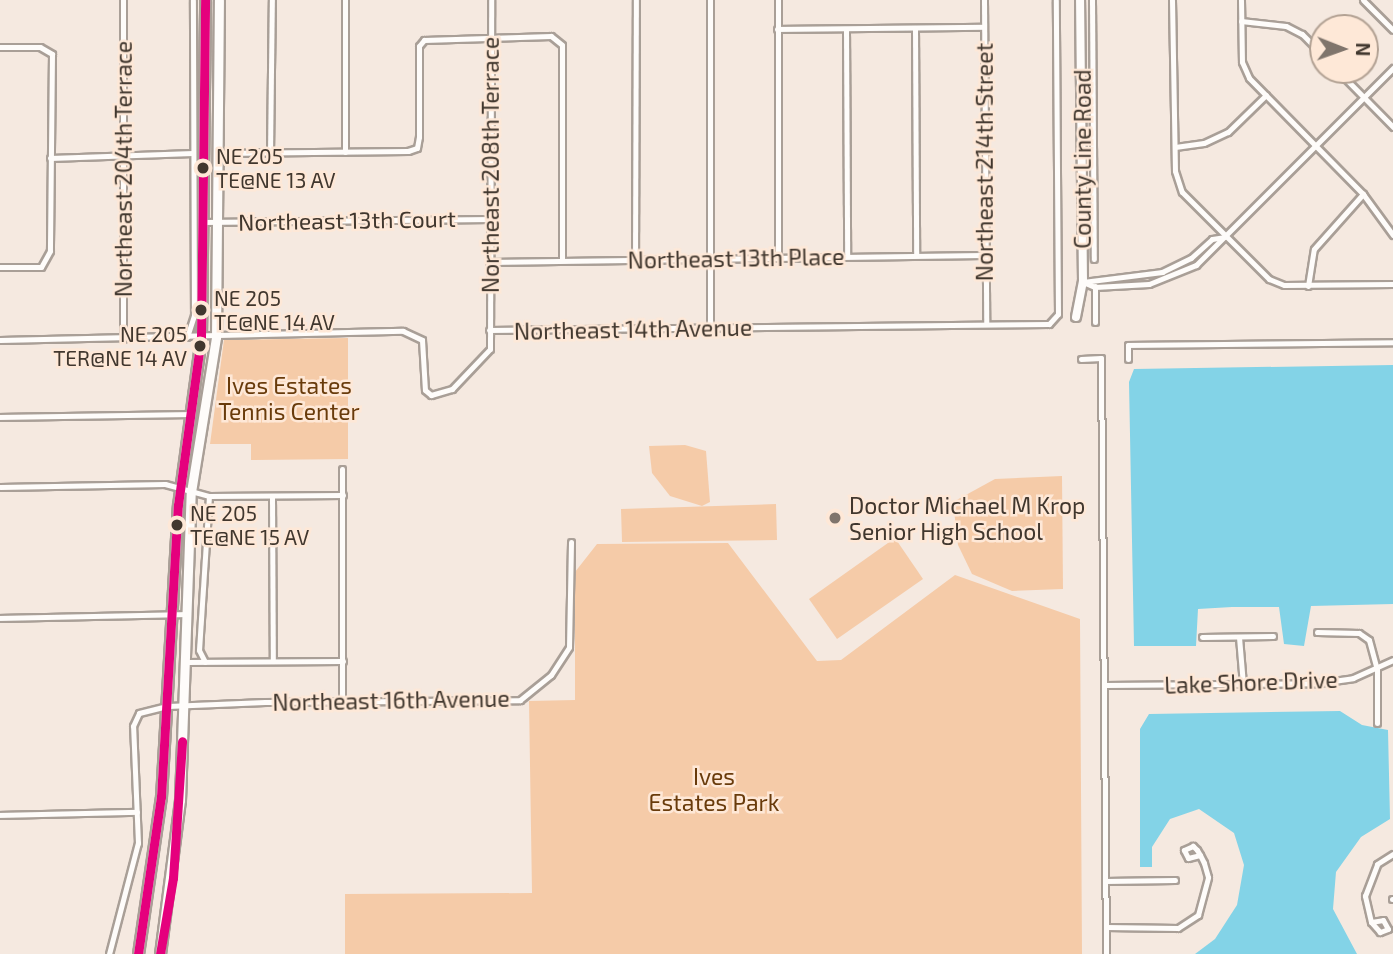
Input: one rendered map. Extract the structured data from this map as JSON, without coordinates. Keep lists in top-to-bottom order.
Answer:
{
  "streets": {
    "street": [
      "County Line Road",
      "Northeast 214th Street",
      "Northeast 208th Terrace",
      "Northeast 204th Terrace",
      "Northeast 13th Court",
      "Northeast 13th Place",
      "Northeast 14th Avenue",
      "Lake Shore Drive",
      "Northeast 16th Avenue"
    ]
  },
  "crossings": [
    ["Northeast 214th Street", "Northeast 13th Place"],
    ["Northeast 214th Street", "Northeast 14th Avenue"],
    ["Northeast 208th Terrace", "Northeast 13th Court"],
    ["Northeast 208th Terrace", "Northeast 13th Place"],
    ["Northeast 208th Terrace", "Northeast 14th Avenue"],
    ["Northeast 204th Terrace", "Northeast 14th Avenue"]
  ],
  "parks": ["Ives Estates Tennis Center", "Ives Estates Park"],
  "places": [
    "NE 205 TE@NE 13 AV",
    "NE 205 TE@NE 14 AV",
    "NE 205 TER@NE 14 AV",
    "Doctor Michael M Krop Senior High School",
    "NE 205 TE@NE 15 AV"
  ],
  "north": "right"
}
